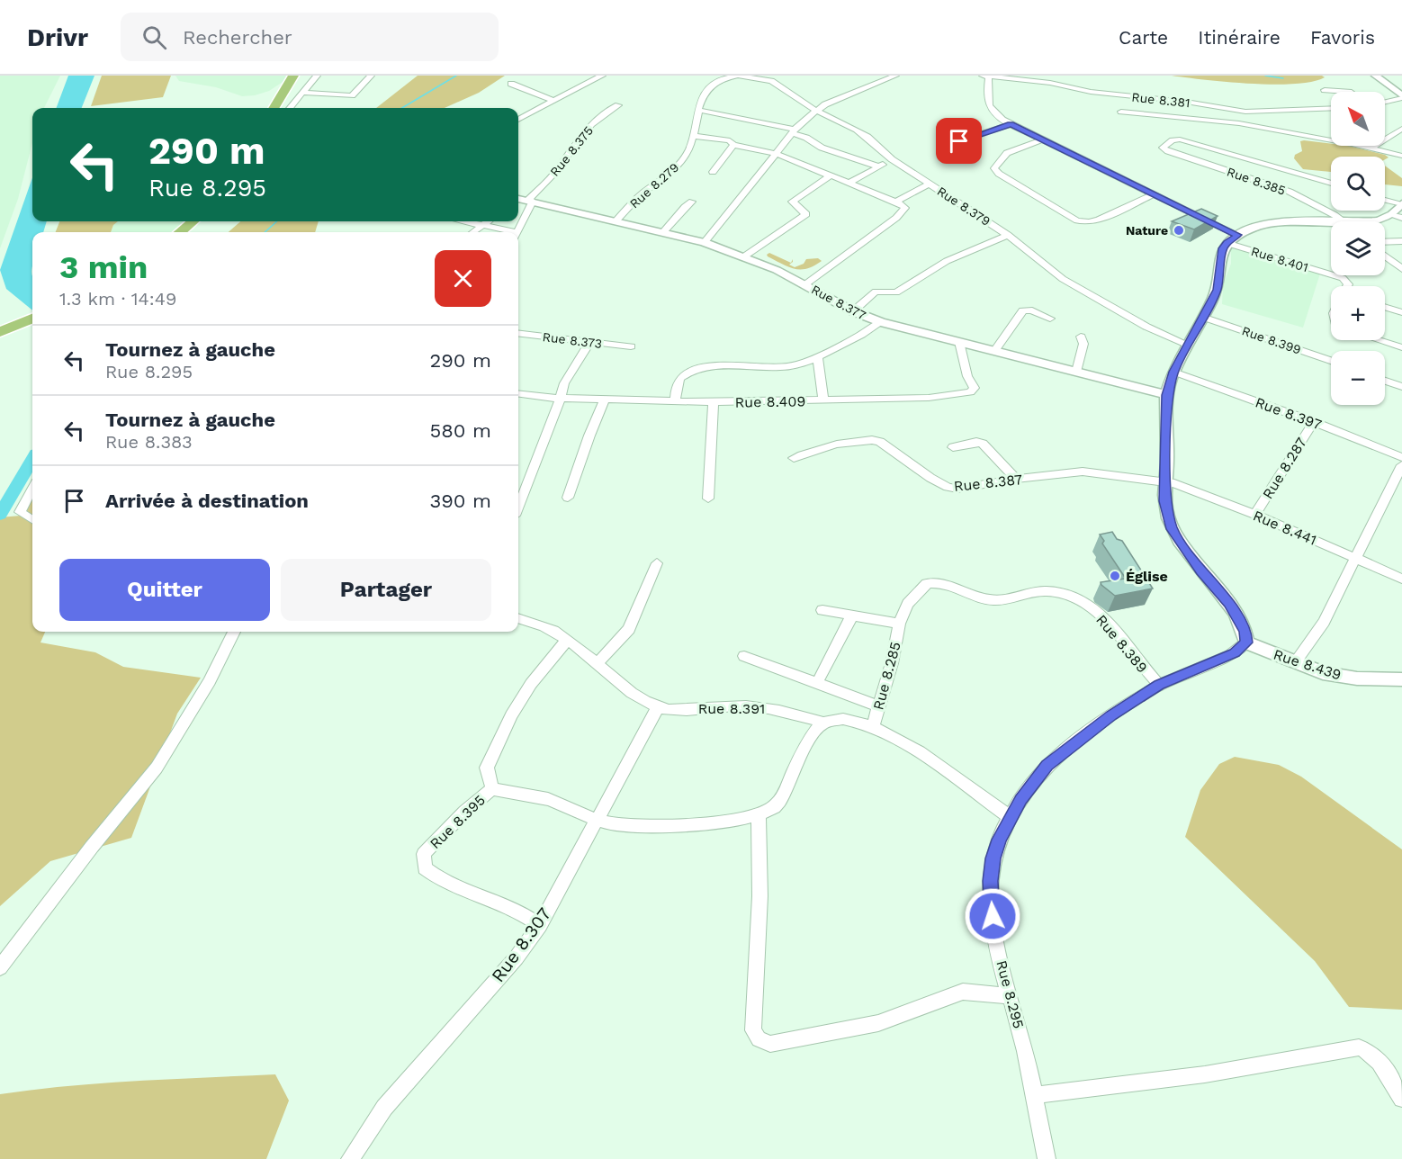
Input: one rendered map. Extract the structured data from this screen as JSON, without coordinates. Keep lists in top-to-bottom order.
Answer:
{
  "streets": {
    "street": [
      "Rue 8.381",
      "Rue 8.375",
      "Rue 8.385",
      "Rue 8.279",
      "Rue 8.379",
      "Rue 8.401",
      "Rue 8.377",
      "Rue 8.373",
      "Rue 8.399",
      "Rue 8.409",
      "Rue 8.397",
      "Rue 8.287",
      "Rue 8.387",
      "Rue 8.441",
      "Rue 8.389",
      "Rue 8.439",
      "Rue 8.285",
      "Rue 8.391",
      "Rue 8.395",
      "Rue 8.307",
      "Rue 8.295"
    ]
  },
  "crossings": [
    ["Rue 8.375", "Rue 8.377"],
    ["Rue 8.279", "Rue 8.379"],
    ["Rue 8.279", "Rue 8.377"],
    ["Rue 8.377", "Rue 8.409"],
    ["Rue 8.397", "Rue 8.287"],
    ["Rue 8.287", "Rue 8.441"],
    ["Rue 8.387", "Rue 8.441"],
    ["Rue 8.389", "Rue 8.285"],
    ["Rue 8.389", "Rue 8.295"],
    ["Rue 8.439", "Rue 8.295"],
    ["Rue 8.285", "Rue 8.391"],
    ["Rue 8.391", "Rue 8.307"],
    ["Rue 8.391", "Rue 8.295"],
    ["Rue 8.395", "Rue 8.307"]
  ],
  "places": ["Nature", "Église"],
  "north": "top left",
  "page": {
    "header": "Drivr",
    "search": "Rechercher",
    "nav": ["Carte", "Itinéraire", "Favoris"],
    "map_buttons": ["+", "−"],
    "turn": ["290 m", "Rue 8.295"],
    "heading": ["3 min", "1.3 km · 14:49"],
    "list": [
      {
        "name": "Tournez à gauche",
        "note": "Rue 8.295",
        "value": "290 m"
      },
      {
        "name": "Tournez à gauche",
        "note": "Rue 8.383",
        "value": "580 m"
      },
      {
        "name": "Arrivée à destination",
        "value": "390 m"
      }
    ],
    "buttons": ["Quitter", "Partager"]
  }
}
